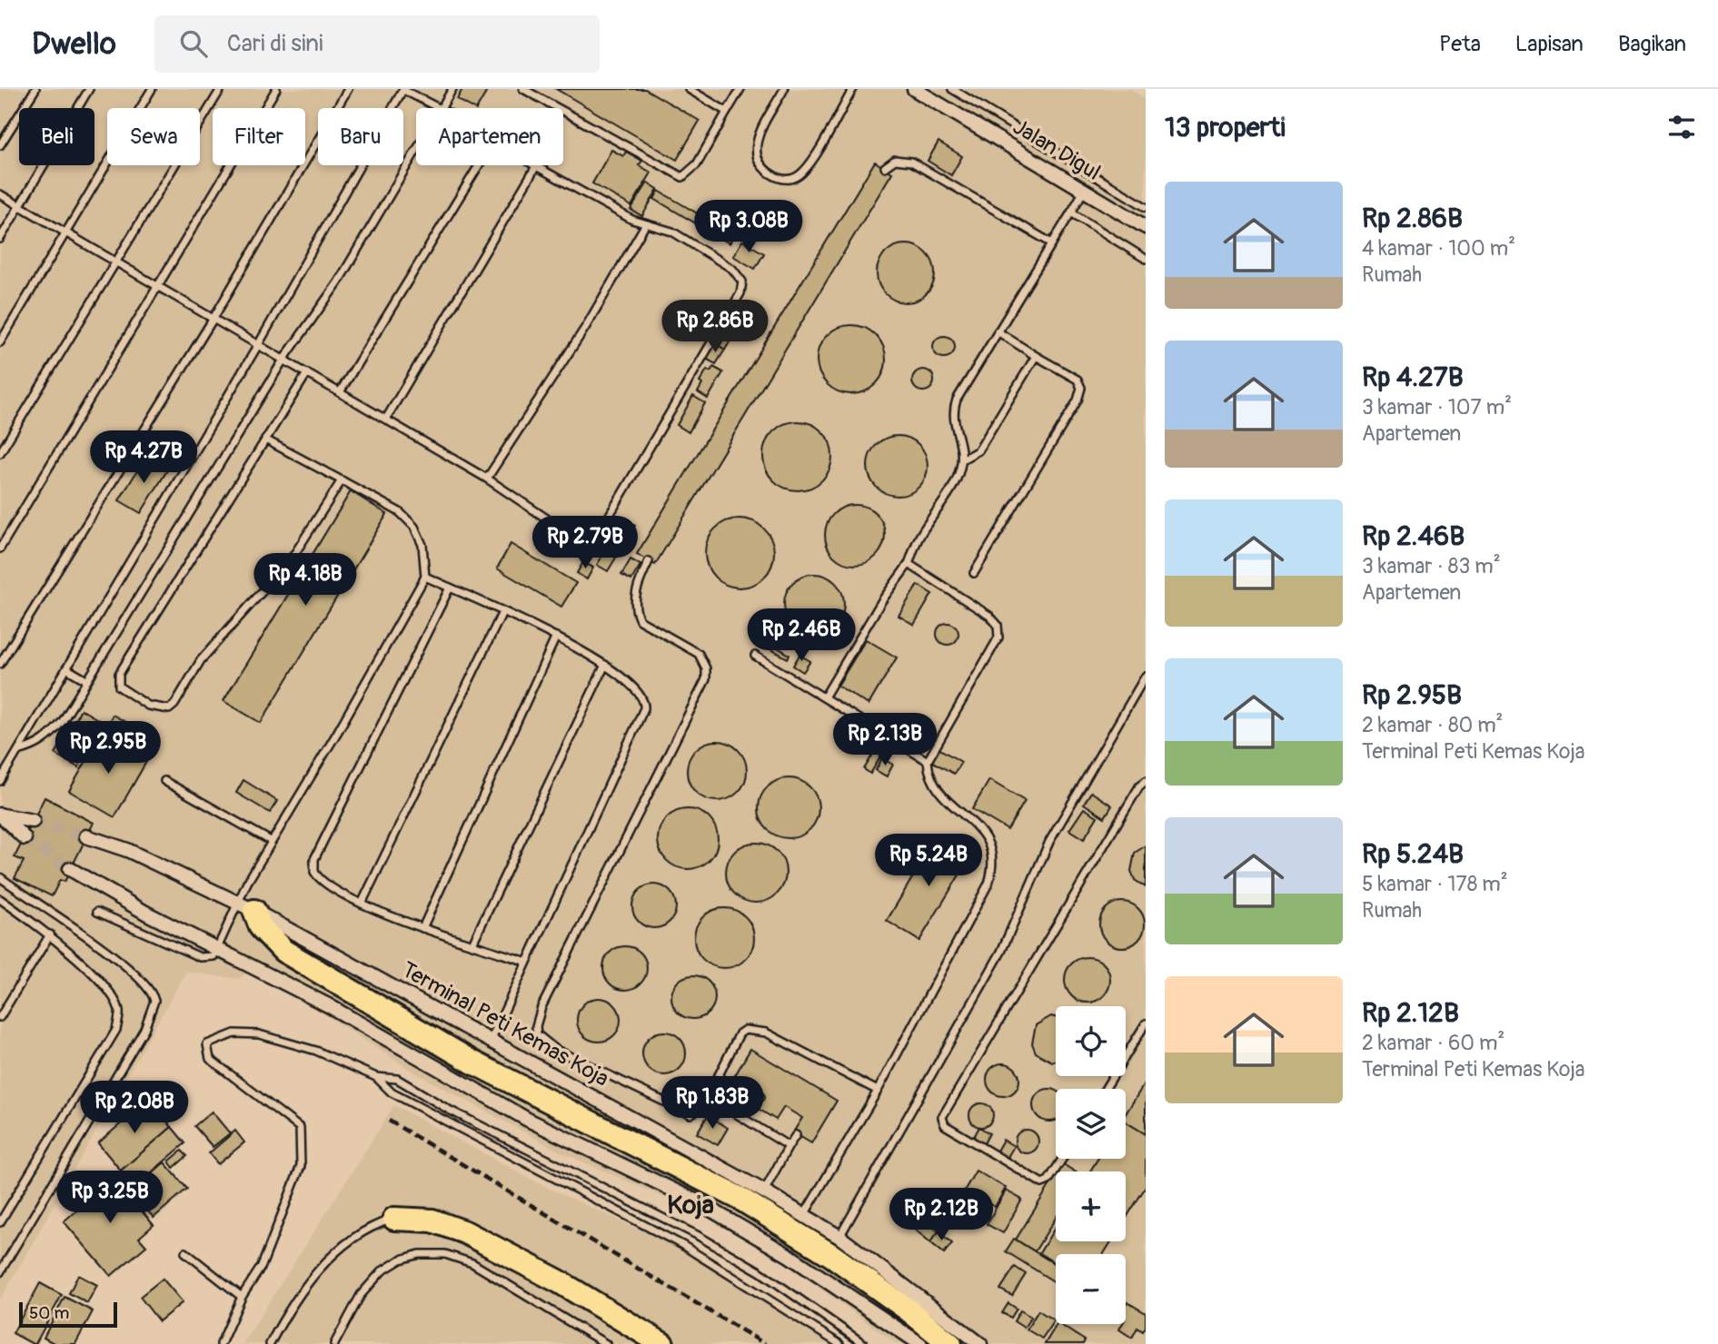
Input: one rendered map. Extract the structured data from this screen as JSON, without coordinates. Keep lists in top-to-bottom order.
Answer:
{
  "streets": {
    "street": ["Jalan Digul", "Terminal Peti Kemas Koja"]
  },
  "districts": ["Koja"],
  "scale_bar": "50 m",
  "page": {
    "header": "Dwello",
    "search": "Cari di sini",
    "nav": ["Peta", "Lapisan", "Bagikan"],
    "heading": "13 properti",
    "chip": [
      "Beli",
      "Sewa",
      "Filter",
      "Baru",
      "Apartemen"
    ],
    "list": [
      {
        "name": "Rp 2.86B",
        "note": "4 kamar · 100 m² · Rumah"
      },
      {
        "name": "Rp 4.27B",
        "note": "3 kamar · 107 m² · Apartemen"
      },
      {
        "name": "Rp 2.46B",
        "note": "3 kamar · 83 m² · Apartemen"
      },
      {
        "name": "Rp 2.95B",
        "note": "2 kamar · 80 m² · Terminal Peti Kemas Koja"
      },
      {
        "name": "Rp 5.24B",
        "note": "5 kamar · 178 m² · Rumah"
      },
      {
        "name": "Rp 2.12B",
        "note": "2 kamar · 60 m² · Terminal Peti Kemas Koja"
      }
    ],
    "price": [
      "Rp 3.08B",
      "Rp 2.86B",
      "Rp 4.27B",
      "Rp 2.79B",
      "Rp 4.18B",
      "Rp 2.46B",
      "Rp 2.13B",
      "Rp 2.95B",
      "Rp 5.24B",
      "Rp 1.83B",
      "Rp 2.08B",
      "Rp 3.25B",
      "Rp 2.12B"
    ],
    "map_buttons": ["+", "−"],
    "scale": "50 m"
  }
}
